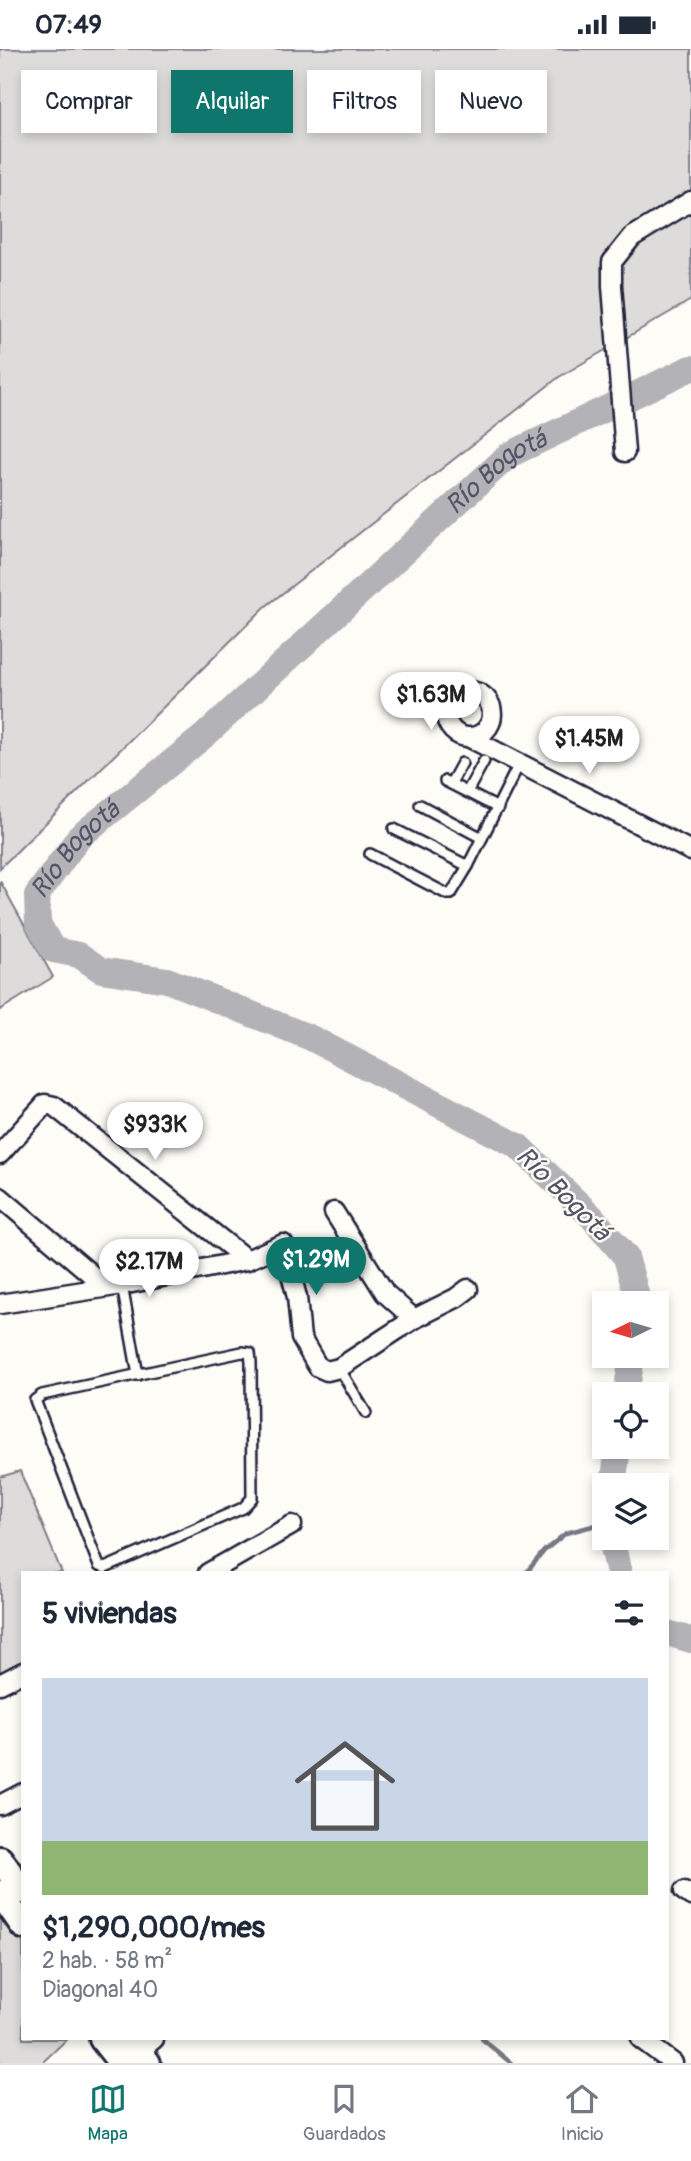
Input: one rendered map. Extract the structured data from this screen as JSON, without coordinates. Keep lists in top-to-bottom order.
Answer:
{
  "water": ["Río Bogotá"],
  "north": "left",
  "page": {
    "status": "07:49",
    "chip": [
      "Comprar",
      "Alquilar",
      "Filtros",
      "Nuevo"
    ],
    "price": [
      "$1.63M",
      "$1.45M",
      "$933K",
      "$1.29M",
      "$2.17M"
    ],
    "heading": "5 viviendas",
    "list": [
      {
        "name": "$1,290,000/mes",
        "note": "2 hab. · 58 m² · Diagonal 40"
      }
    ],
    "tabs": ["Mapa", "Guardados", "Inicio"]
  }
}
